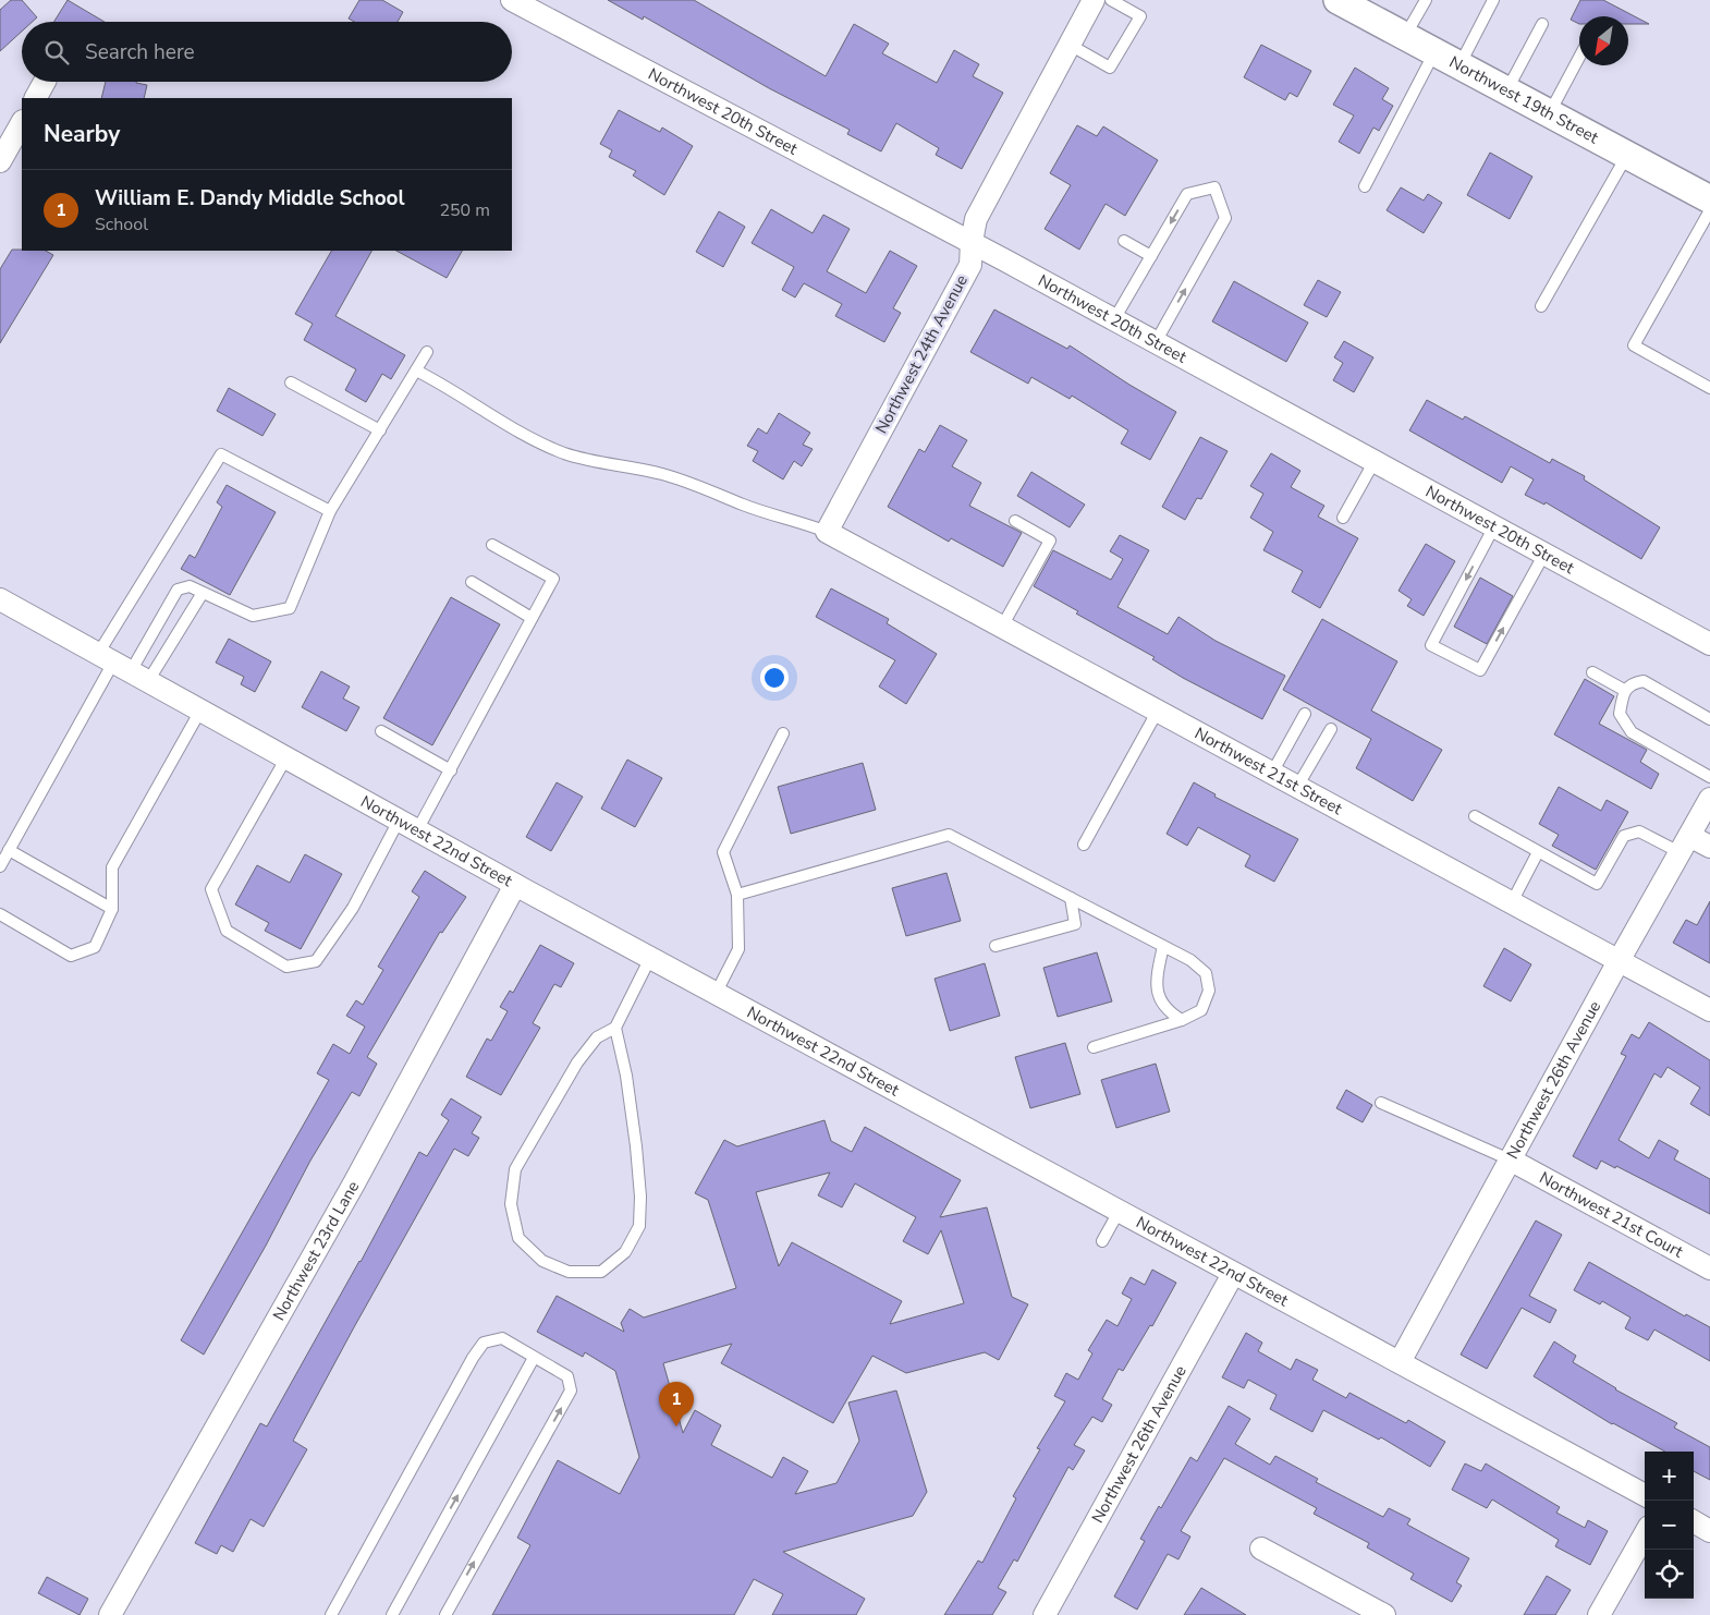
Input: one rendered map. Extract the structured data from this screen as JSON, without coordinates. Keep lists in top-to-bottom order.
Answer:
{
  "streets": {
    "street": [
      "Northwest 19th Street",
      "Northwest 20th Street",
      "Northwest 24th Avenue",
      "Northwest 21st Street",
      "Northwest 22nd Street",
      "Northwest 26th Avenue",
      "Northwest 21st Court",
      "Northwest 23rd Lane"
    ]
  },
  "crossings": [
    ["Northwest 20th Street", "Northwest 24th Avenue"],
    ["Northwest 24th Avenue", "Northwest 21st Street"],
    ["Northwest 21st Street", "Northwest 26th Avenue"],
    ["Northwest 22nd Street", "Northwest 26th Avenue"],
    ["Northwest 22nd Street", "Northwest 23rd Lane"],
    ["Northwest 26th Avenue", "Northwest 21st Court"]
  ],
  "north": "bottom left",
  "page": {
    "search": "Search here",
    "heading": "Nearby",
    "list": [
      {
        "mark": "1",
        "name": "William E. Dandy Middle School",
        "note": "School",
        "value": "250 m"
      }
    ],
    "pins": "1",
    "map_buttons": ["+", "−"]
  }
}
